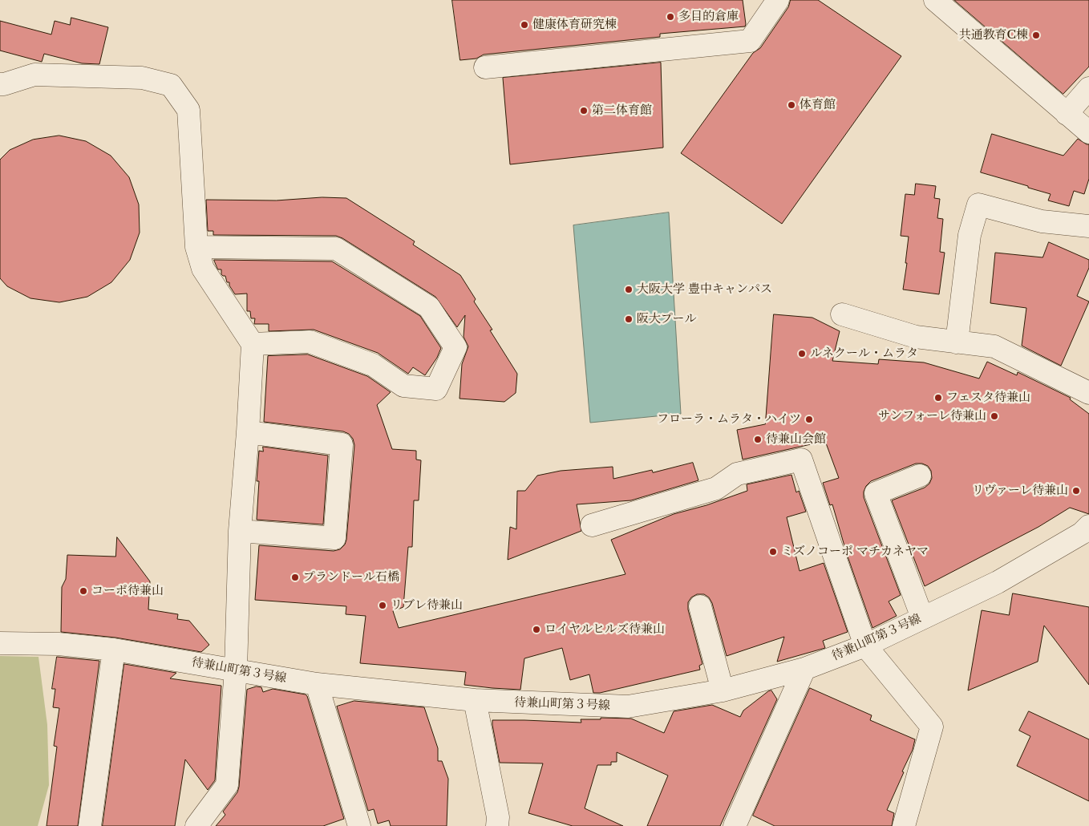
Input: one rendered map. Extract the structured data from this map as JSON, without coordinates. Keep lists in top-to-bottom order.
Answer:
{
  "streets": {
    "street": ["待兼山町第３号線"]
  },
  "places": [
    "多目的倉庫",
    "健康体育研究棟",
    "共通教育C棟",
    "体育館",
    "第二体育館",
    "大阪大学 豊中キャンパス",
    "阪大プール",
    "ルネクール・ムラタ",
    "フェスタ待兼山",
    "サンフォーレ待兼山",
    "フローラ・ムラタ・ハイツ",
    "待兼山会館",
    "リヴァーレ待兼山",
    "ミズノコーポ マチカネヤマ",
    "プランドール石橋",
    "コーポ待兼山",
    "リブレ待兼山",
    "ロイヤルヒルズ待兼山"
  ]
}
